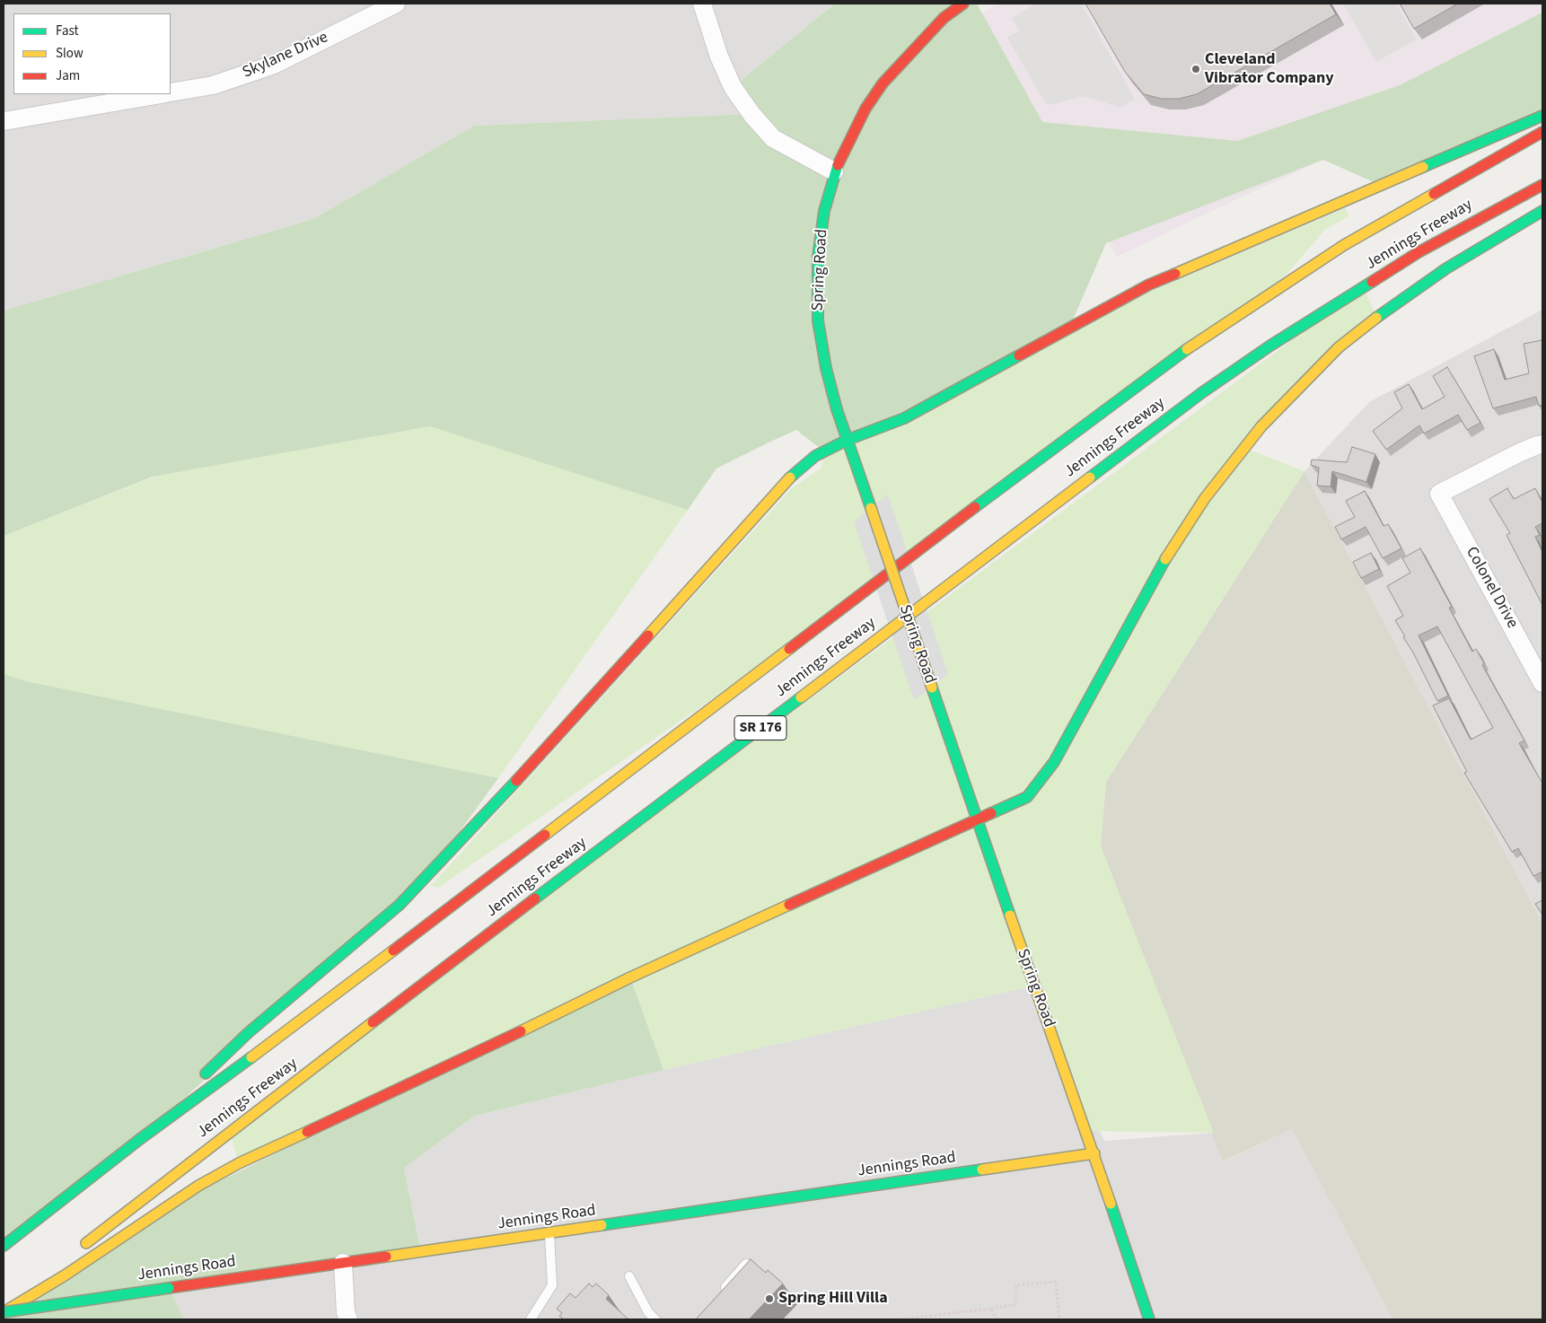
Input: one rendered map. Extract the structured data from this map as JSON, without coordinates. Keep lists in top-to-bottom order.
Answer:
{
  "streets": {
    "main road": [
      "Jennings Freeway",
      "Spring Road",
      "SR 176",
      "Jennings Road"
    ],
    "street": ["Skylane Drive", "Colonel Drive"]
  },
  "crossings": [
    ["Spring Road", "Jennings Road"]
  ],
  "places": ["Cleveland Vibrator Company", "Spring Hill Villa"],
  "legend": ["Fast", "Slow", "Jam"]
}
